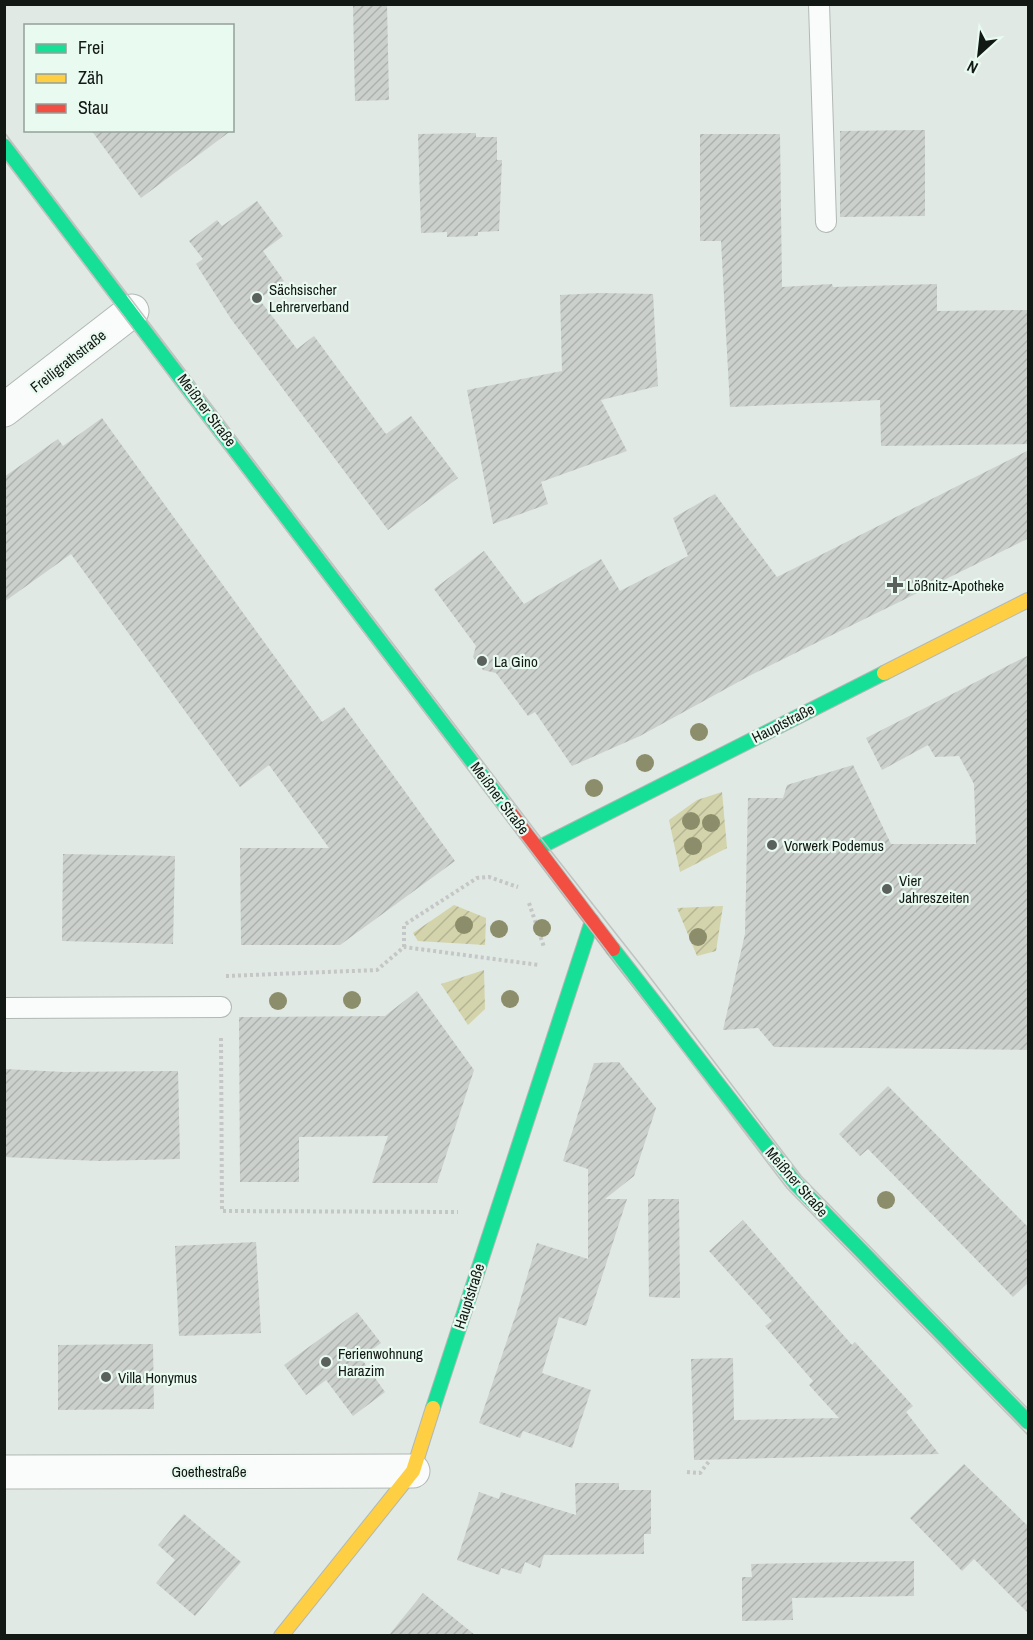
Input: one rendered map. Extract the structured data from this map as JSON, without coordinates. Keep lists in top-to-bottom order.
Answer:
{
  "streets": {
    "main road": ["Meißner Straße", "Hauptstraße"],
    "street": ["Freiligrathstraße", "Goethestraße"]
  },
  "crossings": [
    ["Freiligrathstraße", "Meißner Straße"],
    ["Meißner Straße", "Hauptstraße"],
    ["Hauptstraße", "Goethestraße"]
  ],
  "places": {
    "other": [
      "Sächsischer Lehrerverband",
      "La Gino",
      "Vorwerk Podemus",
      "Vier Jahreszeiten",
      "Ferienwohnung Harazim",
      "Villa Honymus"
    ],
    "health": ["Lößnitz-Apotheke"]
  },
  "legend": ["Frei", "Zäh", "Stau"],
  "north": "bottom left"
}
